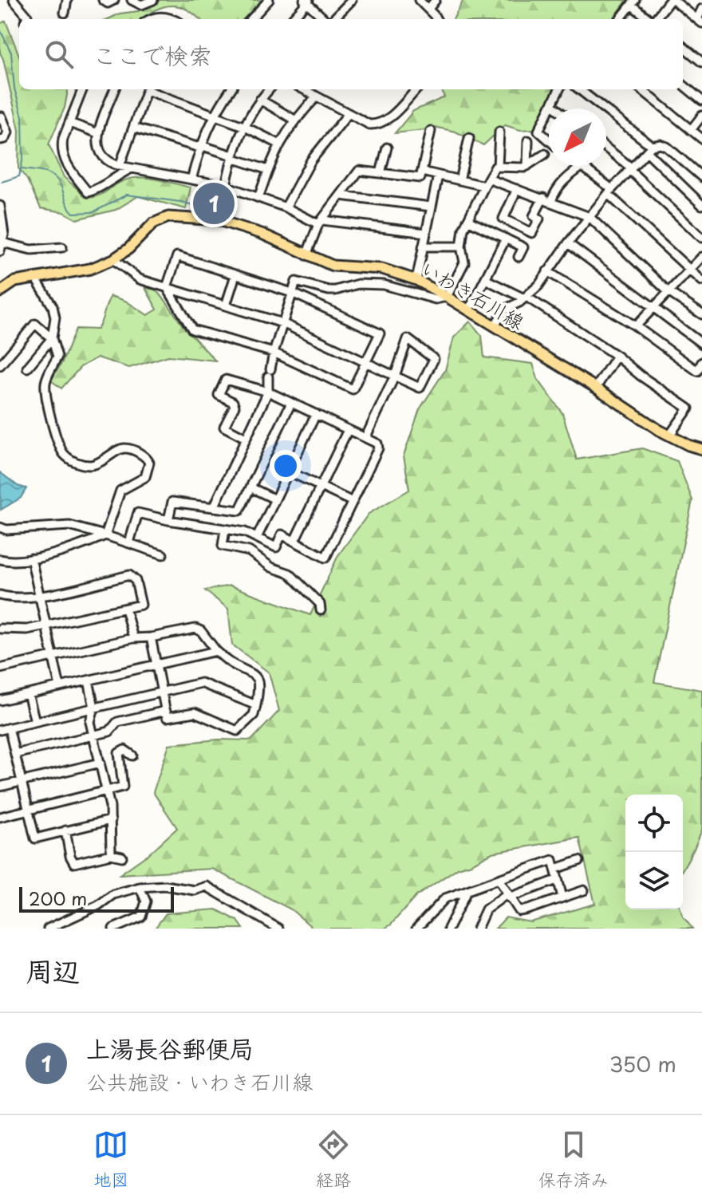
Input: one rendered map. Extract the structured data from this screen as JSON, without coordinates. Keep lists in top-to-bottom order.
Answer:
{
  "streets": {
    "main road": ["いわき石川線"]
  },
  "scale_bar": "200 m",
  "north": "bottom left",
  "page": {
    "search": "ここで検索",
    "pins": "1",
    "scale": "200 m",
    "heading": "周辺",
    "list": [
      {
        "mark": "1",
        "name": "上湯長谷郵便局",
        "note": "公共施設 · いわき石川線",
        "value": "350 m"
      }
    ],
    "nav": ["地図", "経路", "保存済み"]
  }
}
